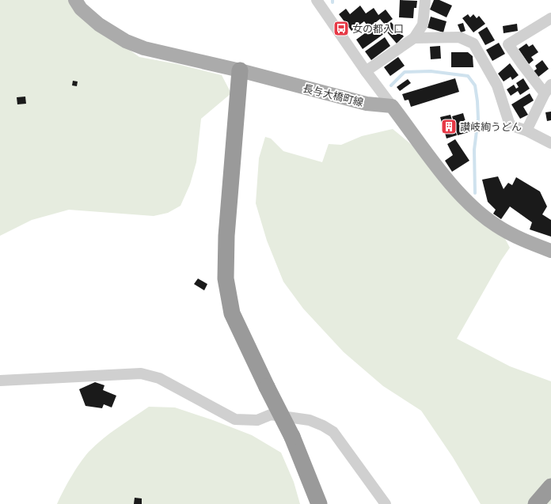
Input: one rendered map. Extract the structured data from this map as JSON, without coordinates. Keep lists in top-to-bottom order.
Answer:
{
  "streets": {
    "main road": ["長与大橋町線"]
  },
  "places": {
    "bus stop": ["女の都入口"],
    "building": ["讃岐絢うどん"]
  }
}
